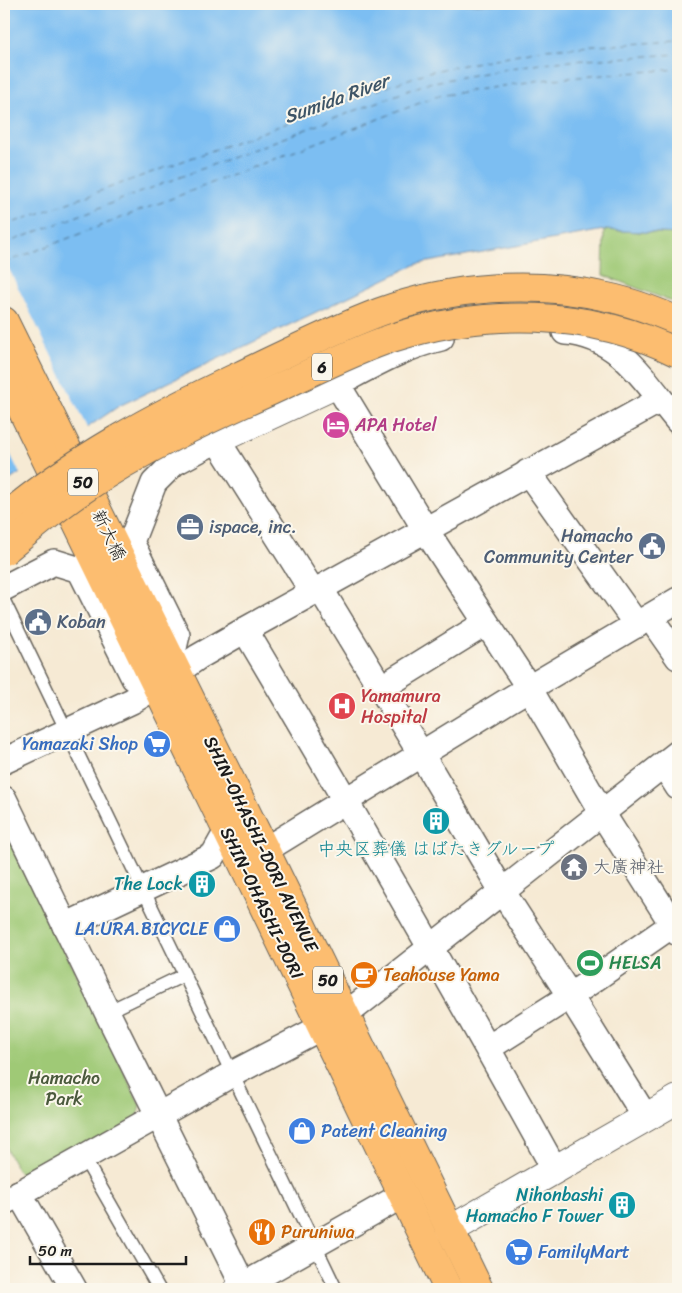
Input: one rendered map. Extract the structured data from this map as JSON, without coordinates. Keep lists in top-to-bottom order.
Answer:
{
  "streets": {
    "main road": [
      "6",
      "50",
      "新大橋",
      "SHIN-OHASHI-DORI AVENUE",
      "SHIN-OHASHI-DORI"
    ]
  },
  "crossings": [
    ["新大橋", "SHIN-OHASHI-DORI AVENUE"],
    ["新大橋", "SHIN-OHASHI-DORI"],
    ["SHIN-OHASHI-DORI AVENUE", "SHIN-OHASHI-DORI"]
  ],
  "water": ["Sumida River"],
  "parks": ["Hamacho Park"],
  "places": {
    "hotel": ["APA Hotel"],
    "office": ["ispace, inc."],
    "public building": ["Hamacho Community Center", "Koban"],
    "hospital": ["Yamamura Hospital"],
    "supermarket": ["Yamazaki Shop", "FamilyMart"],
    "building": ["中央区葬儀 はばたきグループ", "The Lock", "Nihonbashi Hamacho F Tower"],
    "temple": ["大廣神社"],
    "shop": ["LA.URA.BICYCLE", "Patent Cleaning"],
    "sports": ["HELSA"],
    "cafe": ["Teahouse Yama"],
    "restaurant": ["Puruniwa"]
  },
  "scale_bar": "50 m"
}
